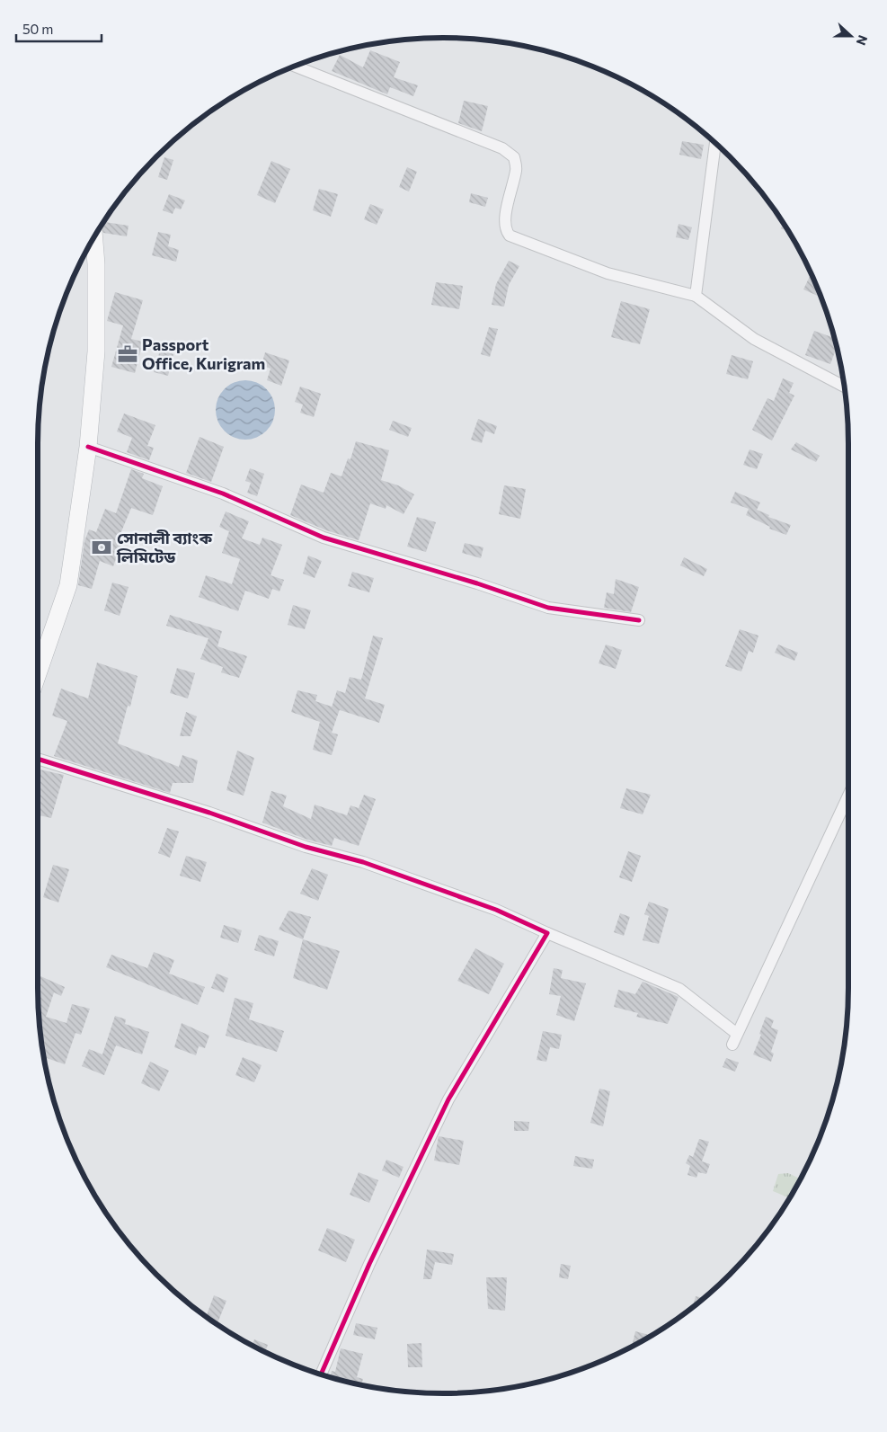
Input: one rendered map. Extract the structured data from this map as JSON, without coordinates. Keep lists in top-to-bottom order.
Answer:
{
  "places": {
    "office": ["Passport Office, Kurigram"],
    "bank": ["সোনালী ব্যাংক লিমিটেড"]
  },
  "scale_bar": "50 m",
  "north": "right"
}
